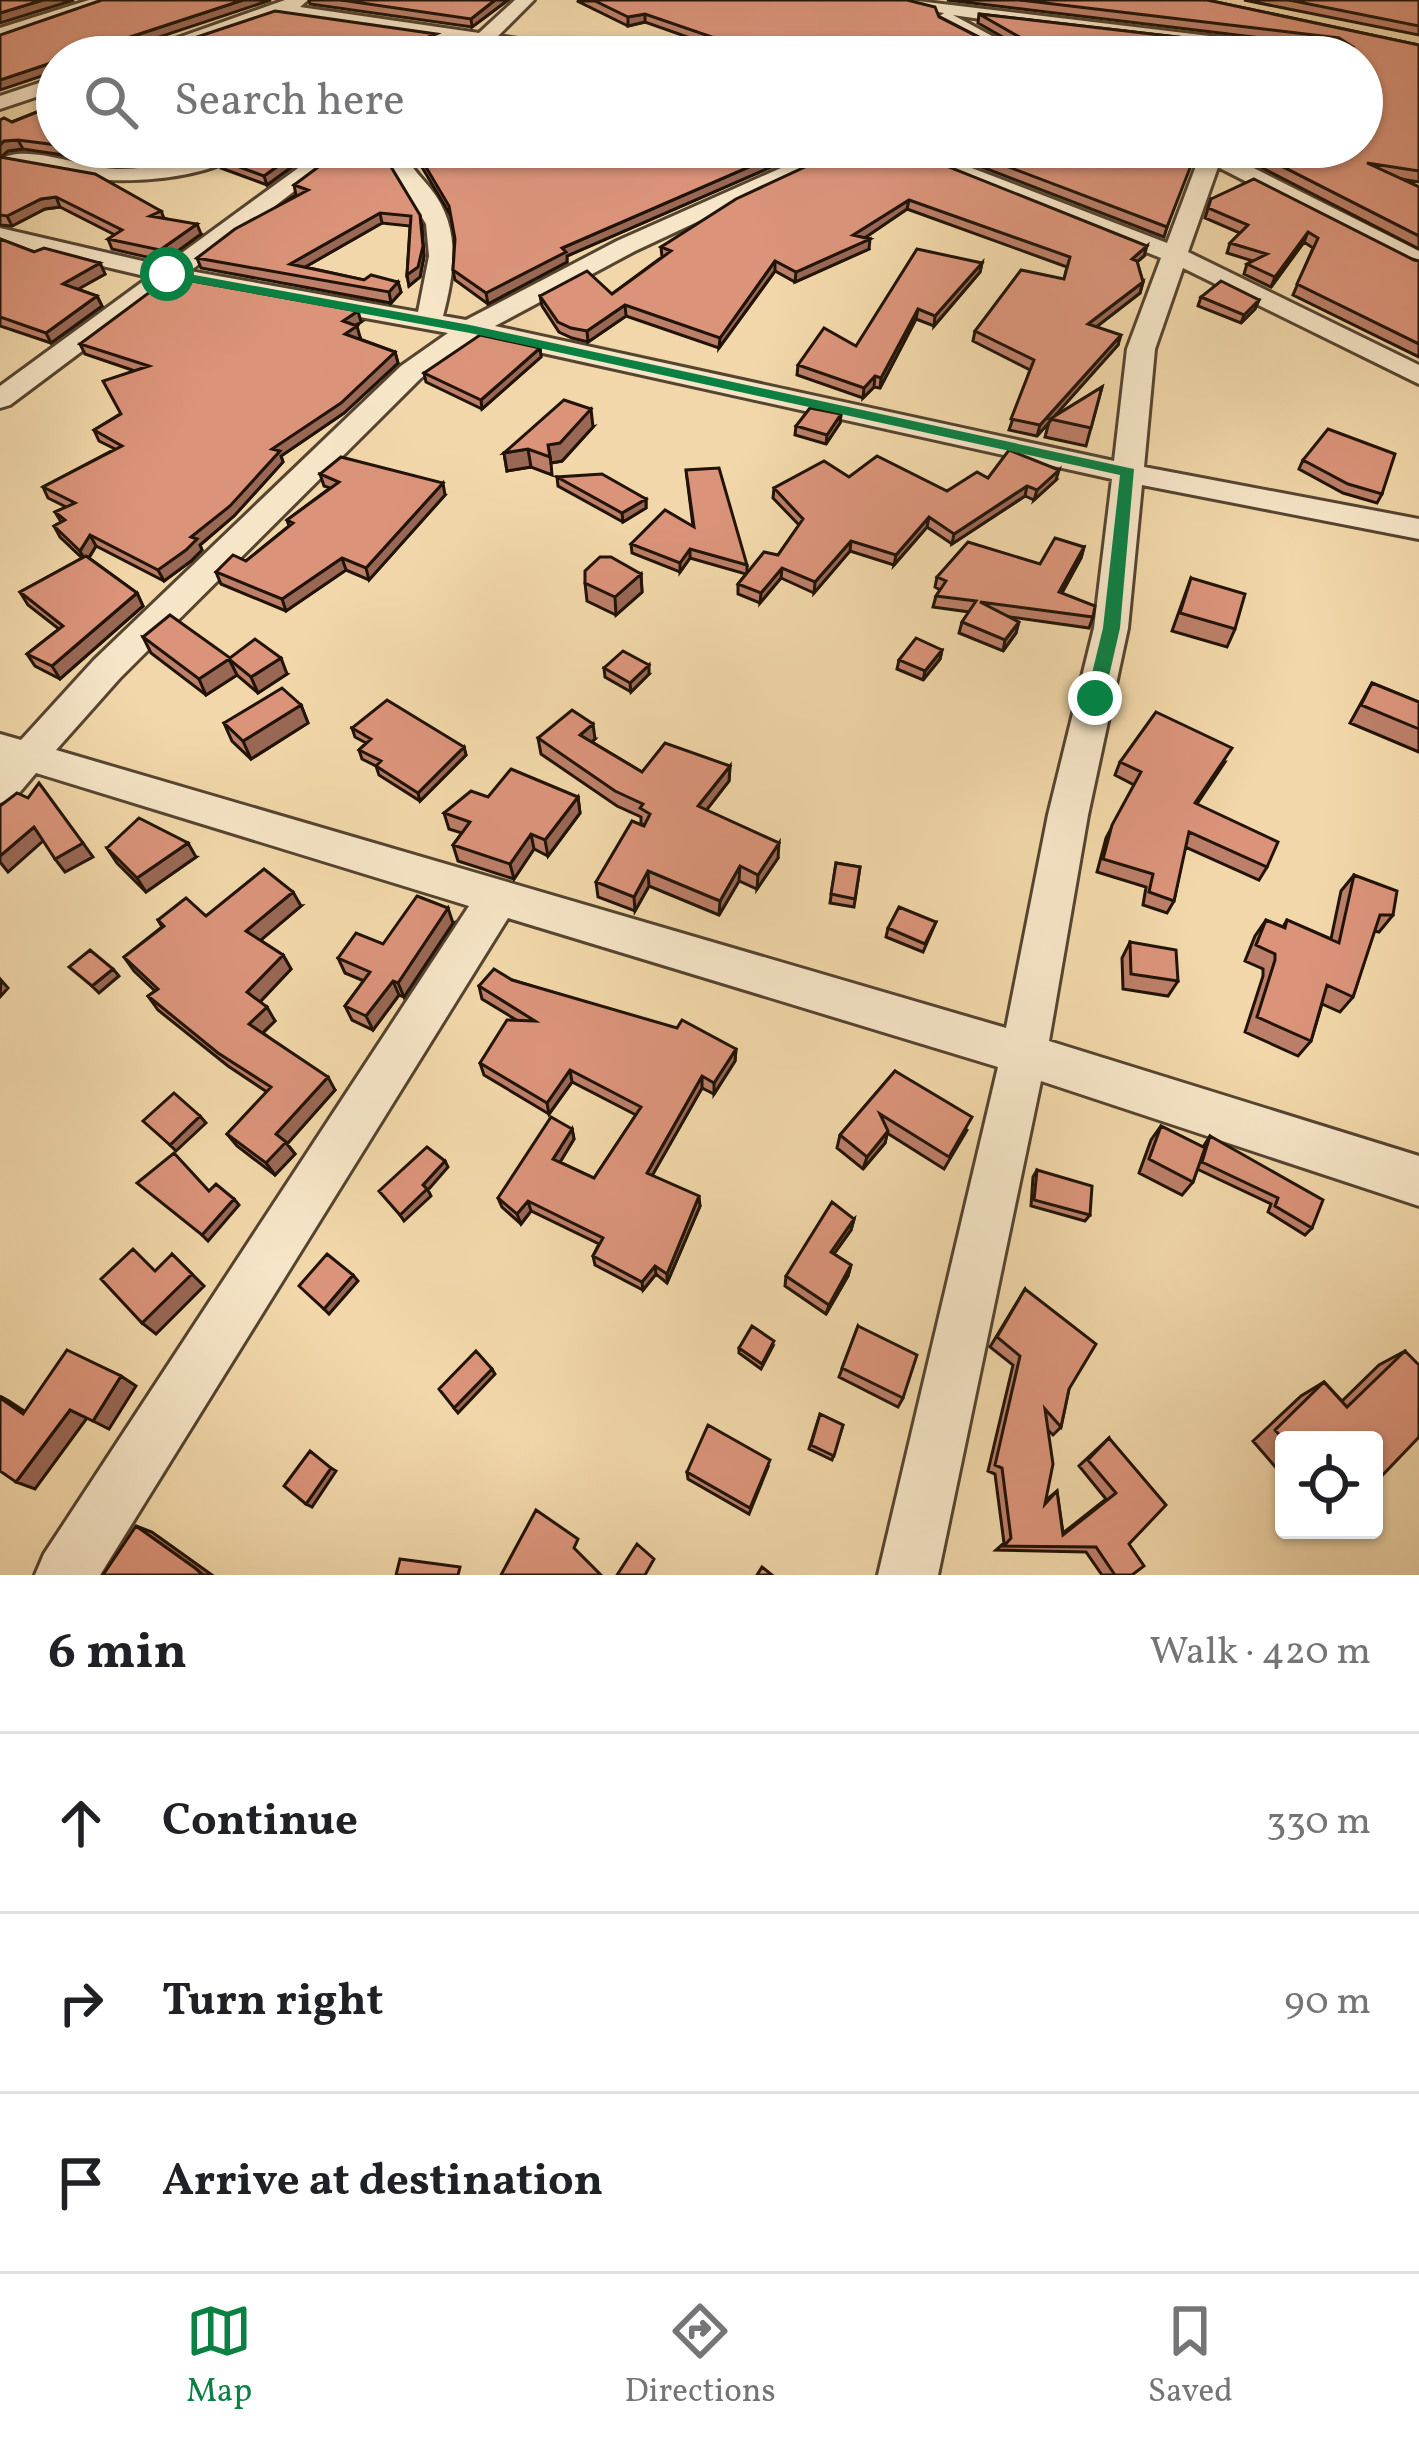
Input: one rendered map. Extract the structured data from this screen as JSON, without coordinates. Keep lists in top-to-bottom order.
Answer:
{
  "page": {
    "search": "Search here",
    "heading": ["6 min", "Walk · 420 m"],
    "list": [
      ["Continue", "330 m"],
      ["Turn right", "90 m"],
      "Arrive at destination"
    ],
    "nav": ["Map", "Directions", "Saved"]
  }
}
